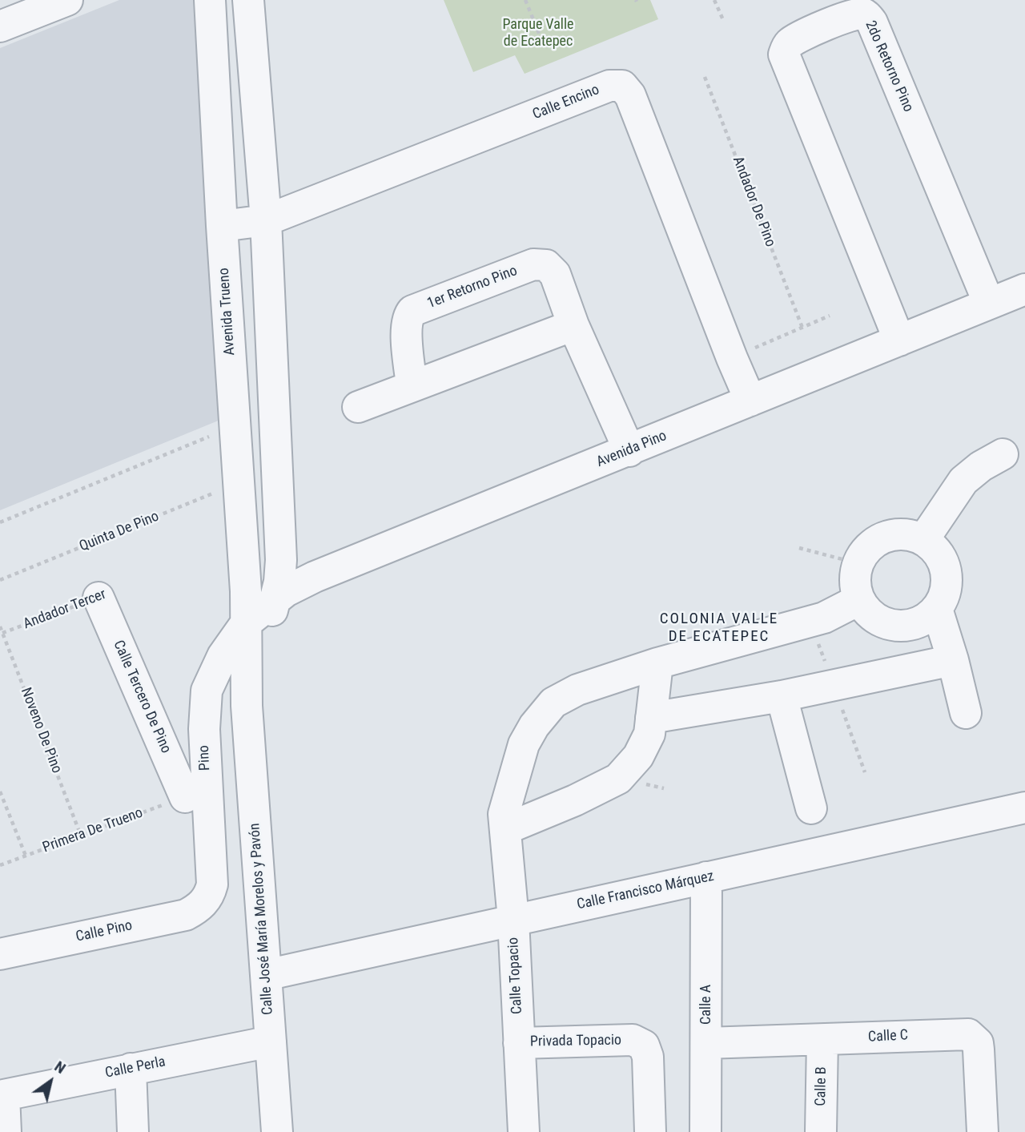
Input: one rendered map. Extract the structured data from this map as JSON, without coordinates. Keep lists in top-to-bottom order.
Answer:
{
  "streets": {
    "street": [
      "2do Retorno Pino",
      "Calle Encino",
      "1er Retorno Pino",
      "Avenida Trueno",
      "Avenida Pino",
      "Calle Tercero De Pino",
      "Pino",
      "Calle Francisco Márquez",
      "Calle José María Morelos y Pavón",
      "Calle Pino",
      "Calle Topacio",
      "Calle A",
      "Calle C",
      "Privada Topacio",
      "Calle Perla",
      "Calle B"
    ],
    "path": [
      "Andador De Pino",
      "Quinta De Pino",
      "Andador Tercer",
      "Noveno De Pino",
      "Primera De Trueno"
    ]
  },
  "crossings": [
    ["2do Retorno Pino", "Avenida Pino"],
    ["Calle Encino", "Avenida Trueno"],
    ["Calle Encino", "Avenida Pino"],
    ["1er Retorno Pino", "Avenida Pino"],
    ["Avenida Trueno", "Avenida Pino"],
    ["Avenida Trueno", "Quinta De Pino"],
    ["Avenida Trueno", "Pino"],
    ["Avenida Trueno", "Calle José María Morelos y Pavón"],
    ["Avenida Pino", "Pino"],
    ["Avenida Pino", "Calle José María Morelos y Pavón"],
    ["Andador Tercer", "Calle Tercero De Pino"],
    ["Andador Tercer", "Noveno De Pino"],
    ["Calle Tercero De Pino", "Primera De Trueno"],
    ["Noveno De Pino", "Primera De Trueno"],
    ["Pino", "Calle José María Morelos y Pavón"],
    ["Pino", "Calle Pino"],
    ["Calle Francisco Márquez", "Calle José María Morelos y Pavón"],
    ["Calle Francisco Márquez", "Calle Topacio"],
    ["Calle Francisco Márquez", "Calle A"],
    ["Calle José María Morelos y Pavón", "Calle Perla"],
    ["Calle Topacio", "Privada Topacio"],
    ["Calle A", "Calle C"],
    ["Calle C", "Calle B"]
  ],
  "districts": ["COLONIA VALLE DE ECATEPEC"],
  "parks": ["Parque Valle de Ecatepec"],
  "north": "top right"
}
